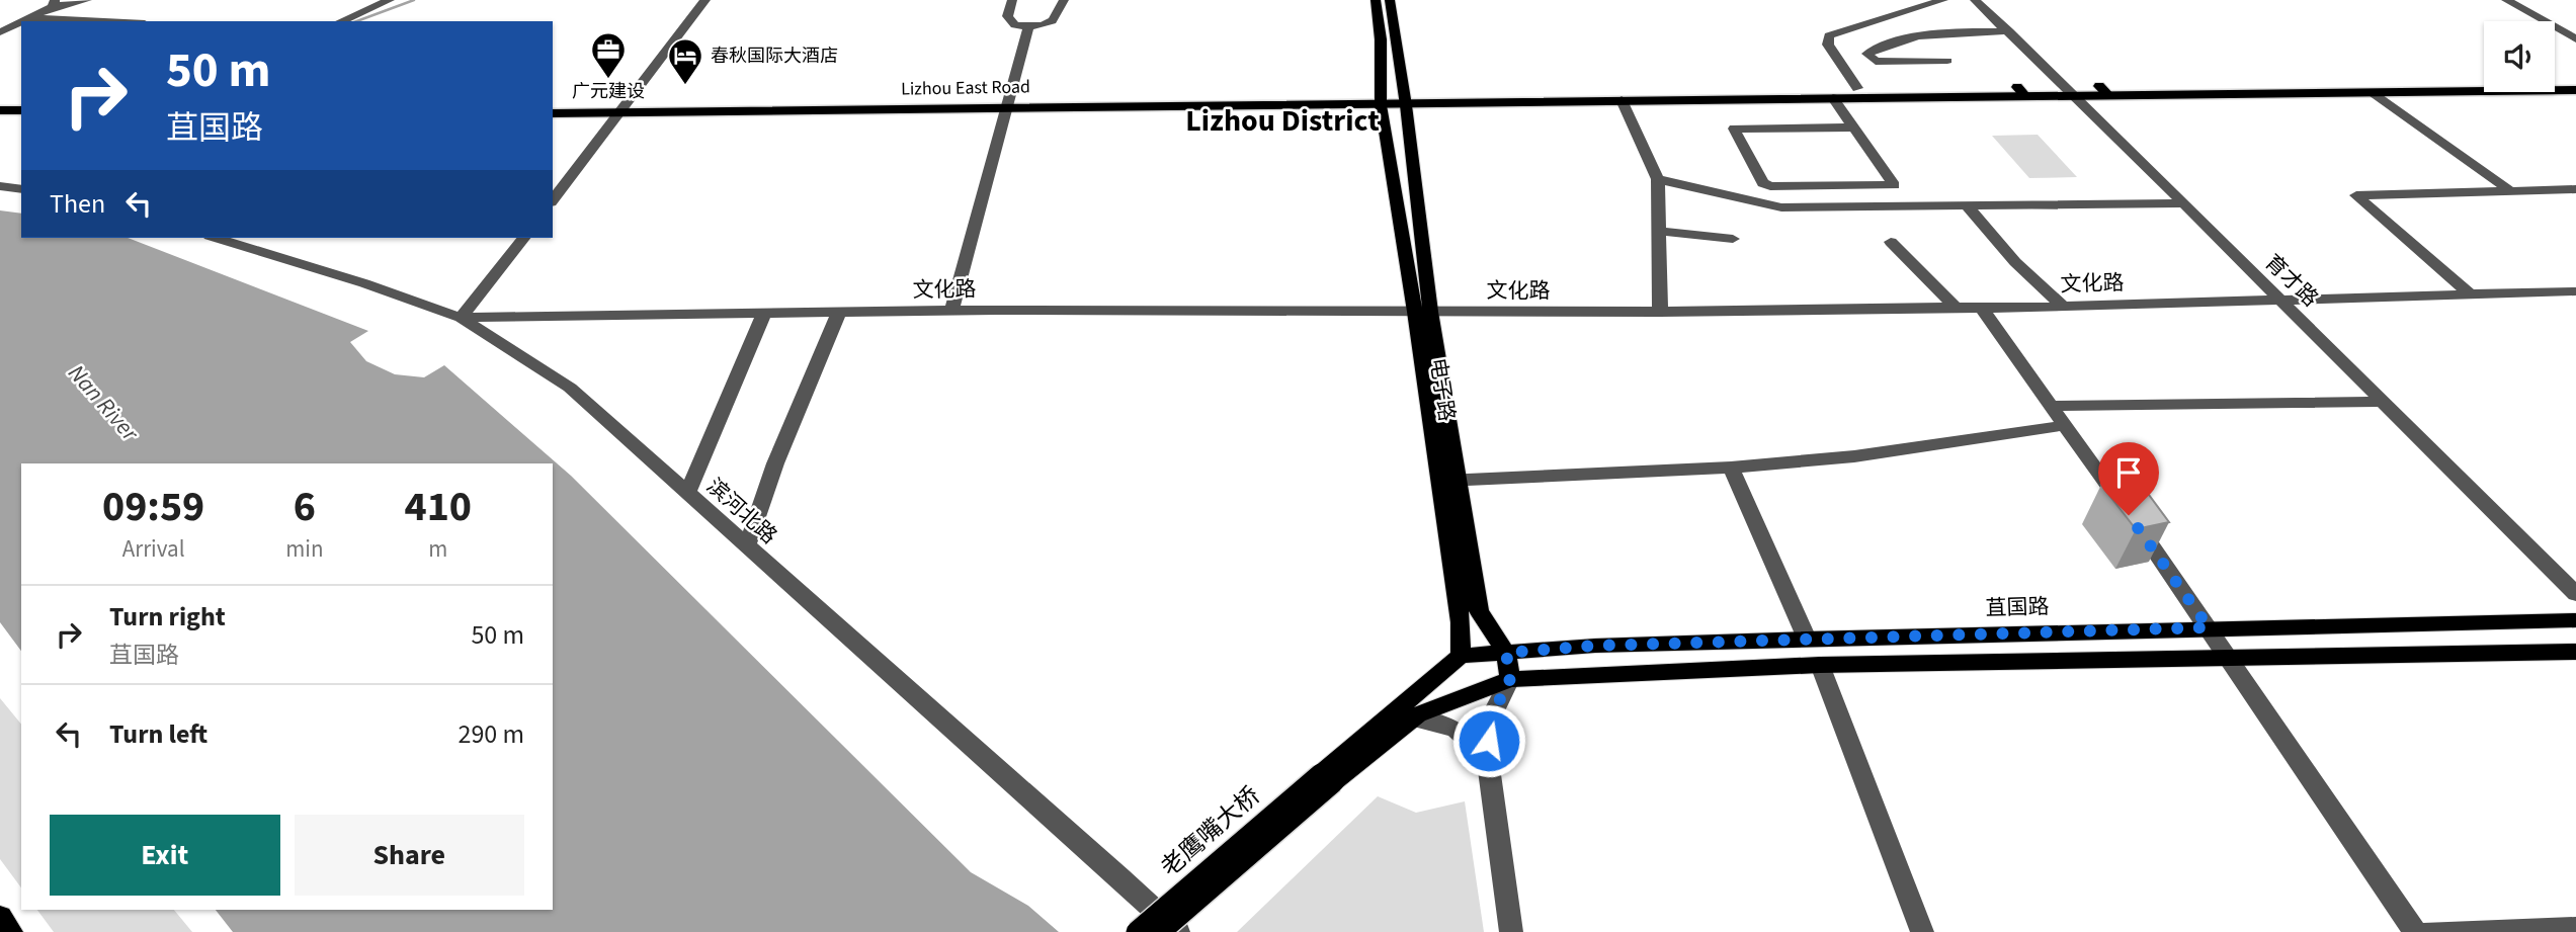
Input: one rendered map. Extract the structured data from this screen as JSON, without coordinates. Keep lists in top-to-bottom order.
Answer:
{
  "streets": {
    "highway": ["Lizhou East Road"],
    "main road": ["电子路", "苴国路", "老鹰嘴大桥"],
    "street": ["育才路", "文化路", "滨河北路"]
  },
  "crossings": [
    ["Lizhou East Road", "电子路"],
    ["育才路", "文化路"],
    ["文化路", "电子路"],
    ["文化路", "滨河北路"],
    ["电子路", "苴国路"]
  ],
  "districts": ["Lizhou District"],
  "water": ["Nan River"],
  "places": {
    "office": ["广元建设"],
    "hotel": ["春秋国际大酒店"]
  },
  "page": {
    "turn": ["50 m", "苴国路"],
    "then": "Then",
    "eta": [
      "09:59",
      "Arrival",
      "6",
      "min",
      "410",
      "m"
    ],
    "list": [
      {
        "name": "Turn right",
        "note": "苴国路",
        "value": "50 m"
      },
      {
        "name": "Turn left",
        "value": "290 m"
      }
    ],
    "buttons": ["Exit", "Share"]
  }
}
